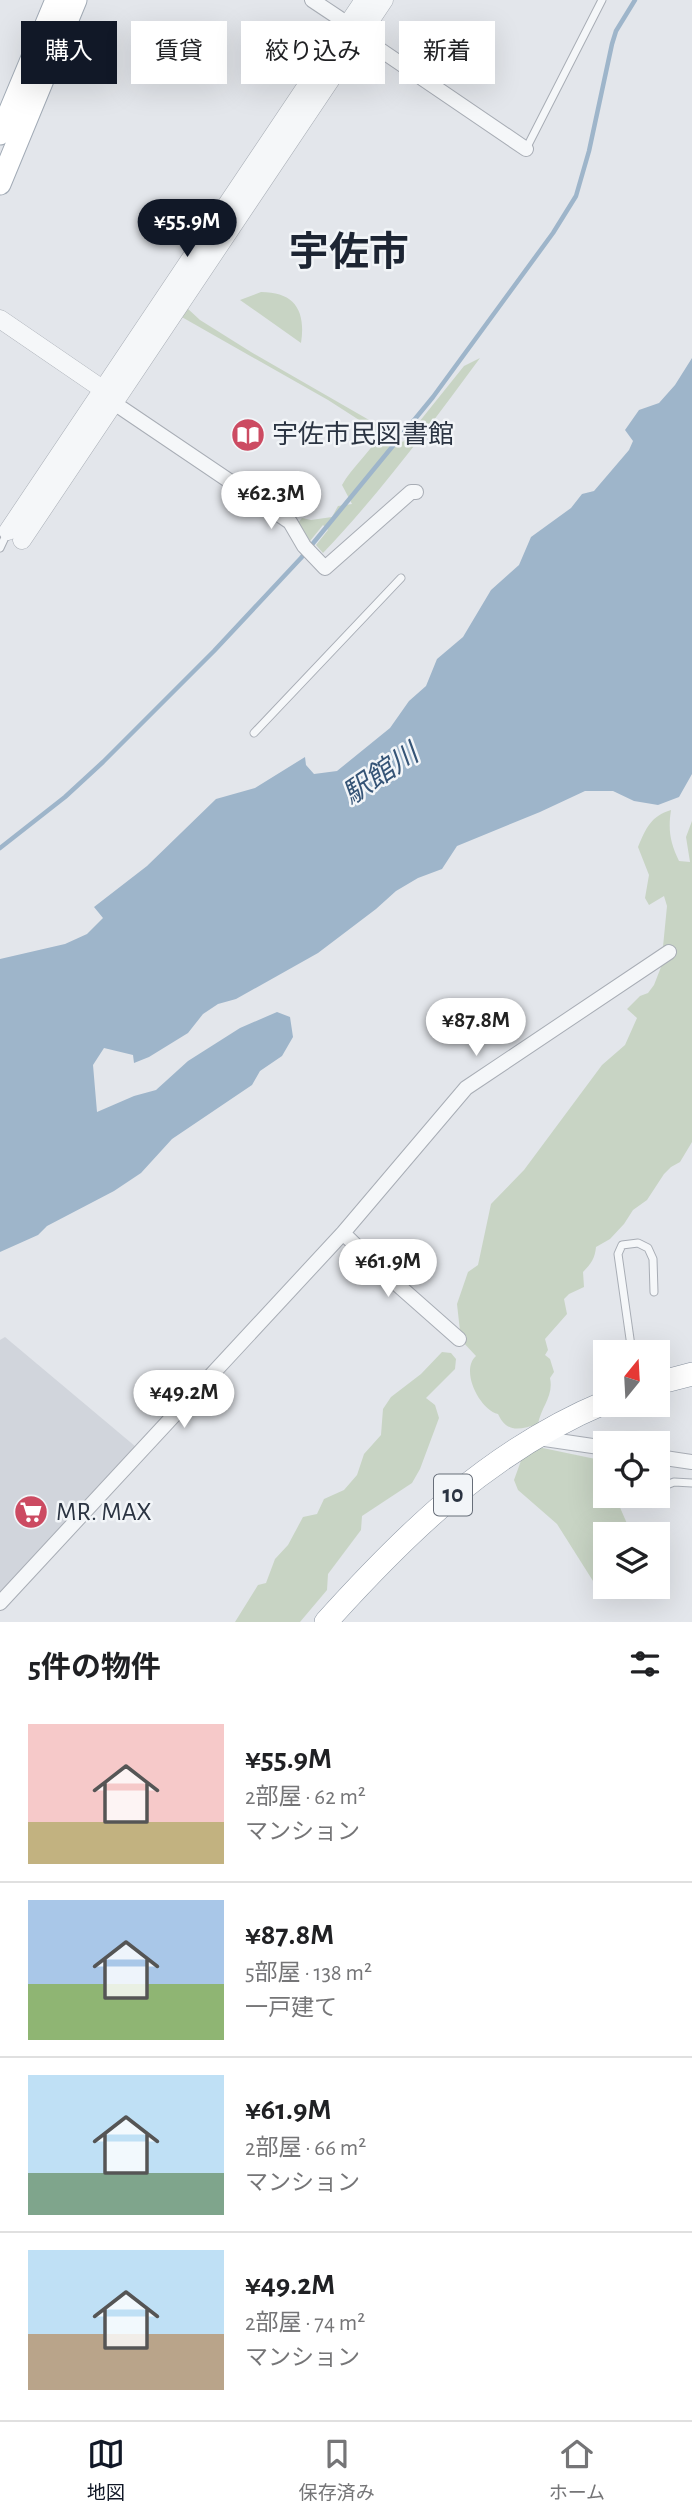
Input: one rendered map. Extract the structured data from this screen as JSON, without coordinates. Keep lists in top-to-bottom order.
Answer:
{
  "streets": {
    "highway": ["10"]
  },
  "districts": ["宇佐市"],
  "water": ["駅館川"],
  "places": {
    "library": ["宇佐市民図書館"],
    "supermarket": ["MR. MAX"]
  },
  "north": "top",
  "page": {
    "chip": [
      "購入",
      "賃貸",
      "絞り込み",
      "新着"
    ],
    "price": [
      "¥55.9M",
      "¥62.3M",
      "¥87.8M",
      "¥61.9M",
      "¥49.2M"
    ],
    "heading": "5件の物件",
    "list": [
      {
        "name": "¥55.9M",
        "note": "2部屋 · 62 m² · マンション"
      },
      {
        "name": "¥87.8M",
        "note": "5部屋 · 138 m² · 一戸建て"
      },
      {
        "name": "¥61.9M",
        "note": "2部屋 · 66 m² · マンション"
      },
      {
        "name": "¥49.2M",
        "note": "2部屋 · 74 m² · マンション"
      }
    ],
    "tabs": ["地図", "保存済み", "ホーム"]
  }
}
